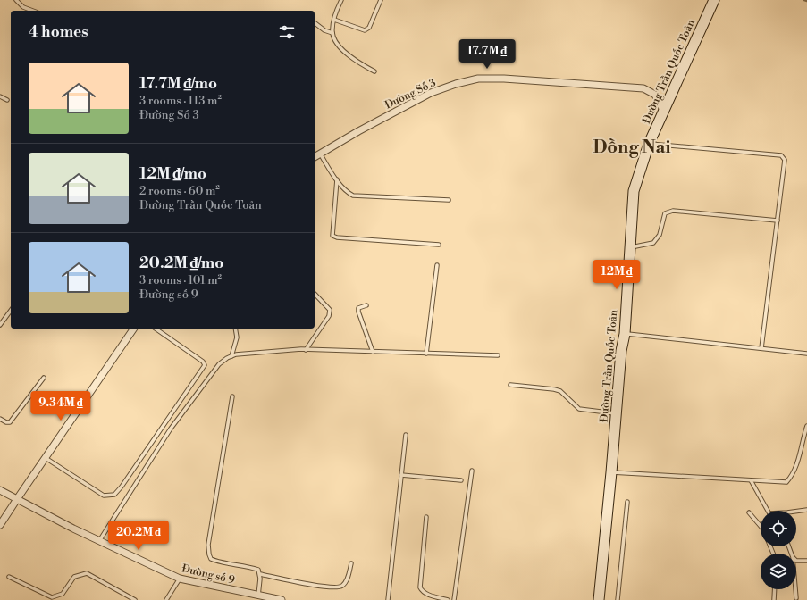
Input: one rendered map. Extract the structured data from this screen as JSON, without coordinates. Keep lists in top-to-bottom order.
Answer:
{
  "streets": {
    "main road": ["Đường Trần Quốc Toản"],
    "street": ["Đường Số 3", "Đường số 9"]
  },
  "crossings": [
    ["Đường Trần Quốc Toản", "Đường Số 3"]
  ],
  "districts": ["Đồng Nai"],
  "page": {
    "heading": "4 homes",
    "price": [
      "17.7M ₫",
      "12M ₫",
      "9.34M ₫",
      "20.2M ₫"
    ],
    "list": [
      {
        "name": "17.7M ₫/mo",
        "note": "3 rooms · 113 m² · Đường Số 3"
      },
      {
        "name": "12M ₫/mo",
        "note": "2 rooms · 60 m² · Đường Trần Quốc Toản"
      },
      {
        "name": "20.2M ₫/mo",
        "note": "3 rooms · 101 m² · Đường số 9"
      }
    ]
  }
}
